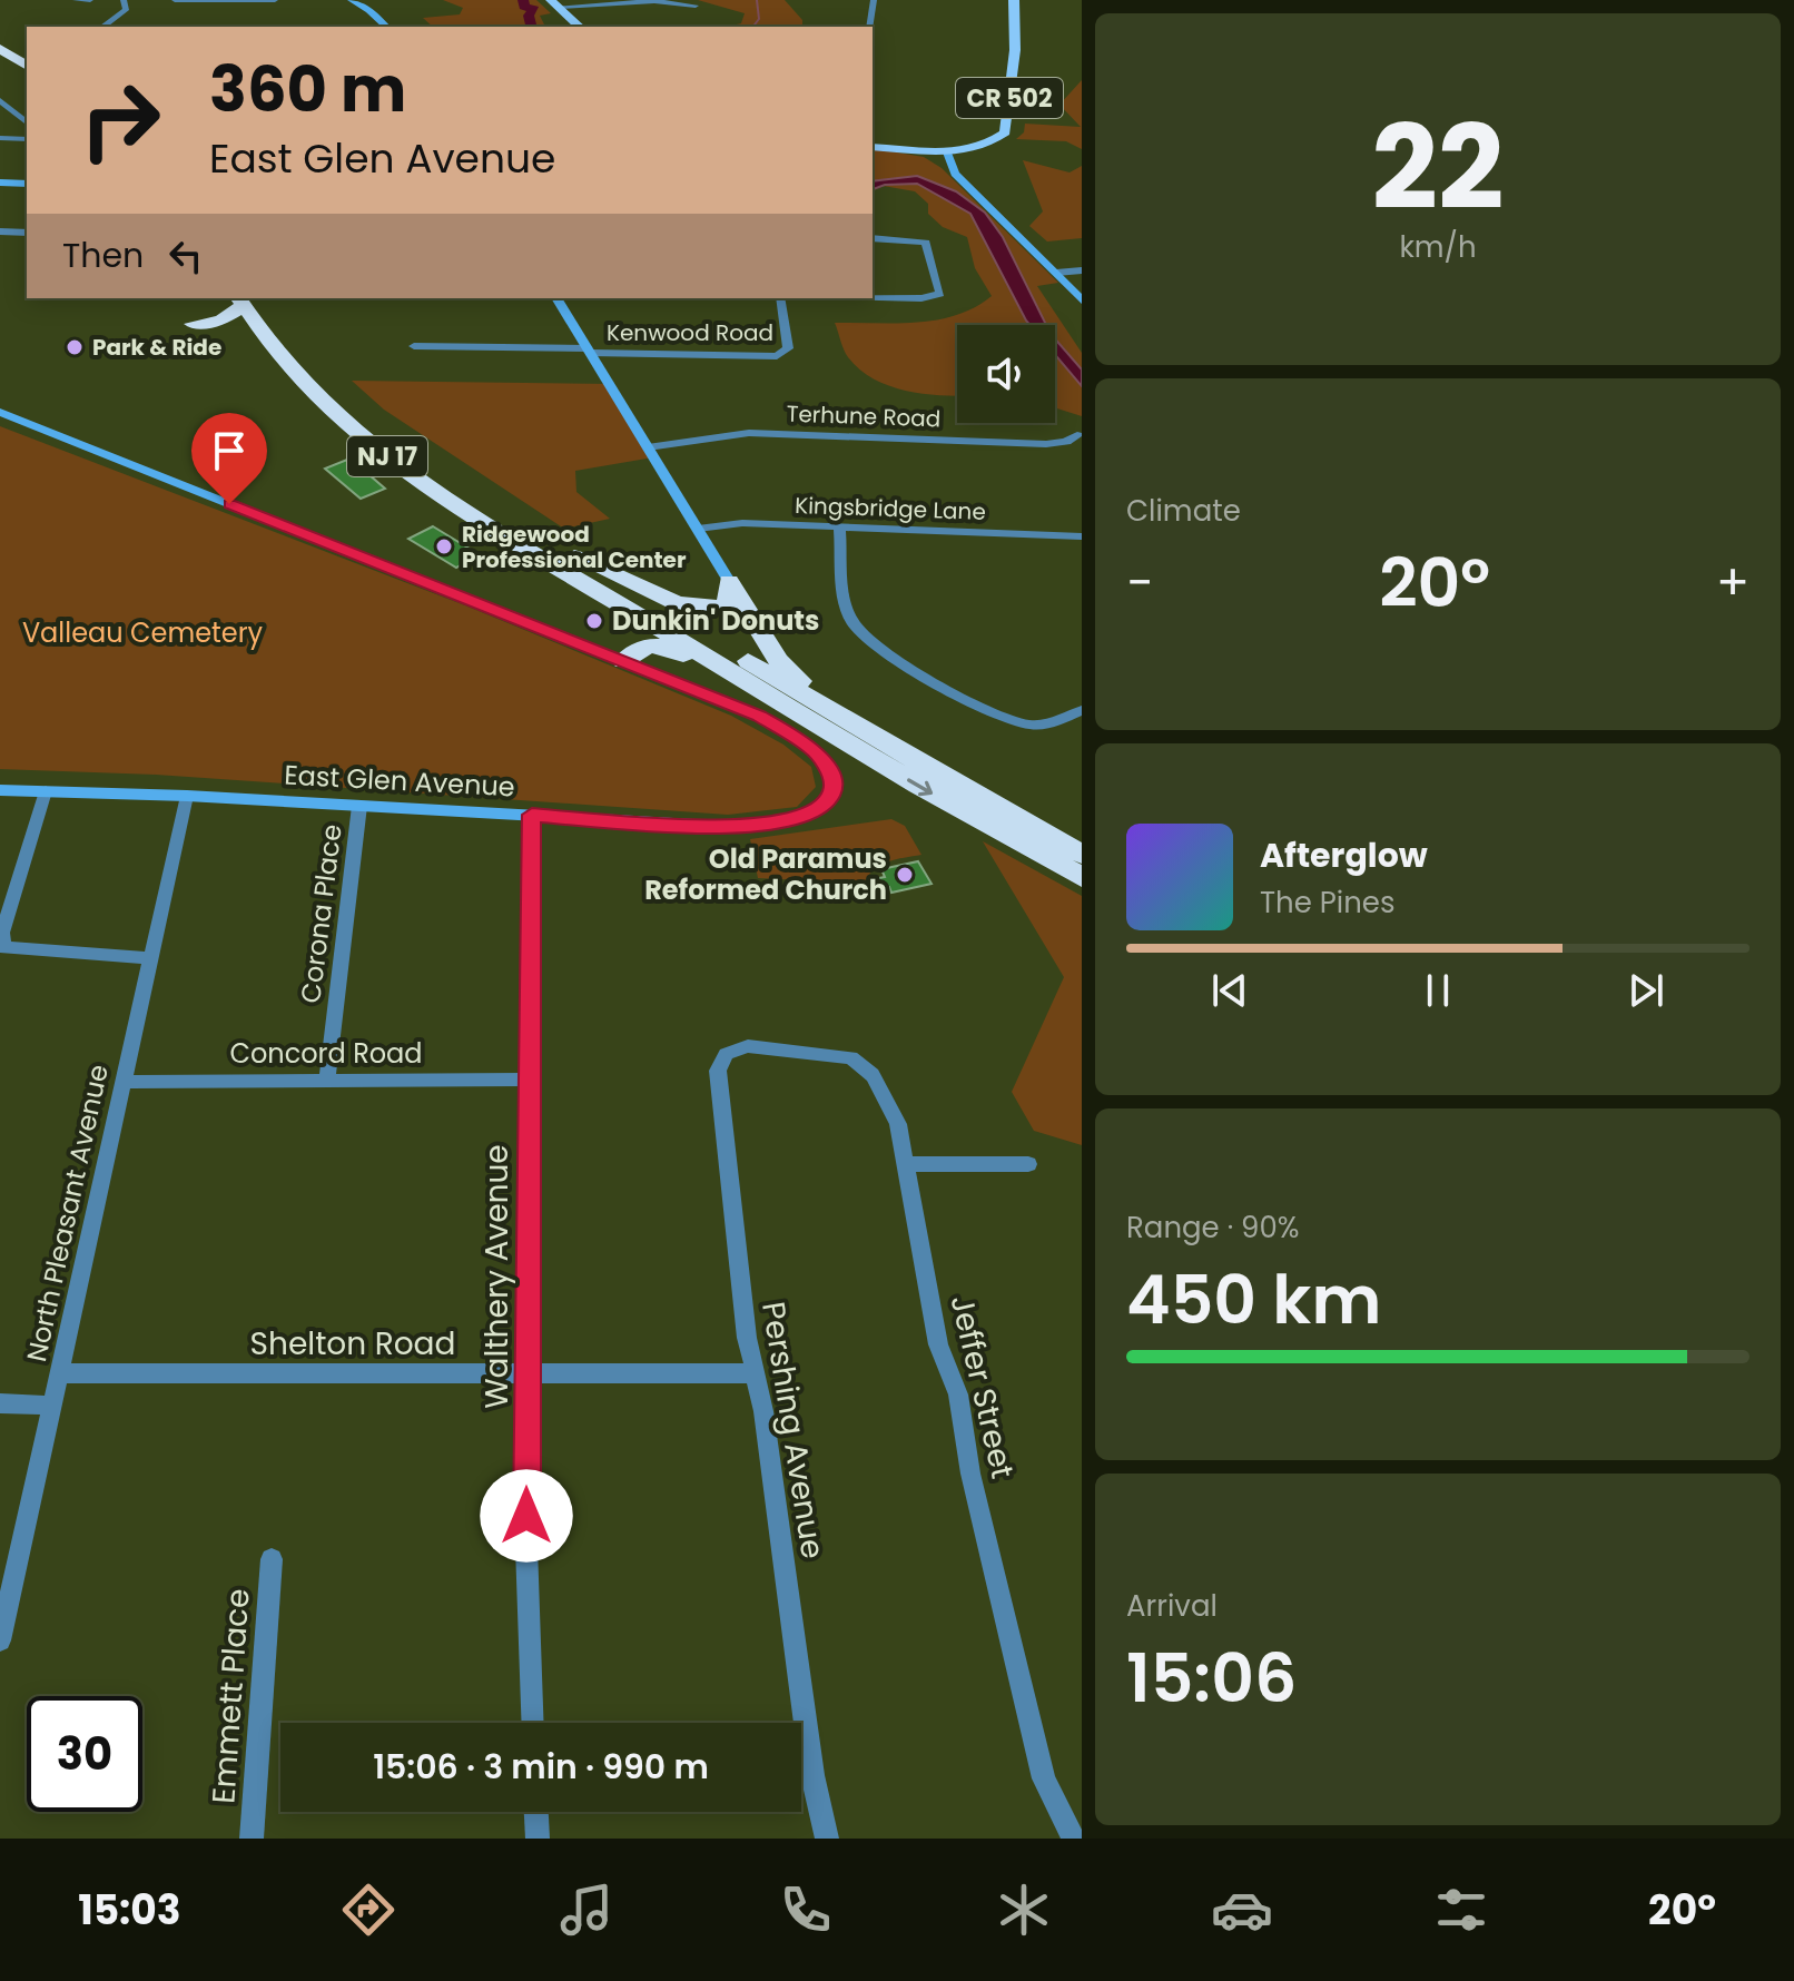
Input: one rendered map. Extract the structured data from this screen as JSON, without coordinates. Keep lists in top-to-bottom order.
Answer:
{
  "streets": {
    "highway": ["NJ 17"],
    "main road": ["CR 502"],
    "street": [
      "Kenwood Road",
      "Terhune Road",
      "Kingsbridge Lane",
      "East Glen Avenue",
      "Corona Place",
      "Concord Road",
      "North Pleasant Avenue",
      "Walthery Avenue",
      "Shelton Road",
      "Jeffer Street",
      "Pershing Avenue",
      "Emmett Place"
    ]
  },
  "crossings": [
    ["East Glen Avenue", "Corona Place"],
    ["East Glen Avenue", "North Pleasant Avenue"],
    ["East Glen Avenue", "Walthery Avenue"],
    ["Corona Place", "Concord Road"],
    ["Concord Road", "North Pleasant Avenue"],
    ["Concord Road", "Walthery Avenue"],
    ["North Pleasant Avenue", "Shelton Road"],
    ["Walthery Avenue", "Shelton Road"],
    ["Shelton Road", "Pershing Avenue"],
    ["Jeffer Street", "Pershing Avenue"]
  ],
  "parks": ["Valleau Cemetery"],
  "places": [
    "Park & Ride",
    "Ridgewood Professional Center",
    "Dunkin' Donuts",
    "Old Paramus Reformed Church"
  ],
  "page": {
    "tile": [
      ["22", "km/h"],
      "Climate",
      ["Range · 90%", "450 km"],
      ["Arrival", "15:06"]
    ],
    "turn": ["360 m", "East Glen Avenue"],
    "then": "Then",
    "heat": ["−", "20°", "+"],
    "song": ["Afterglow", "The Pines"],
    "limit": "30",
    "trip": "15:06 · 3 min · 990 m",
    "tabs": ["15:03", "20°"]
  }
}
